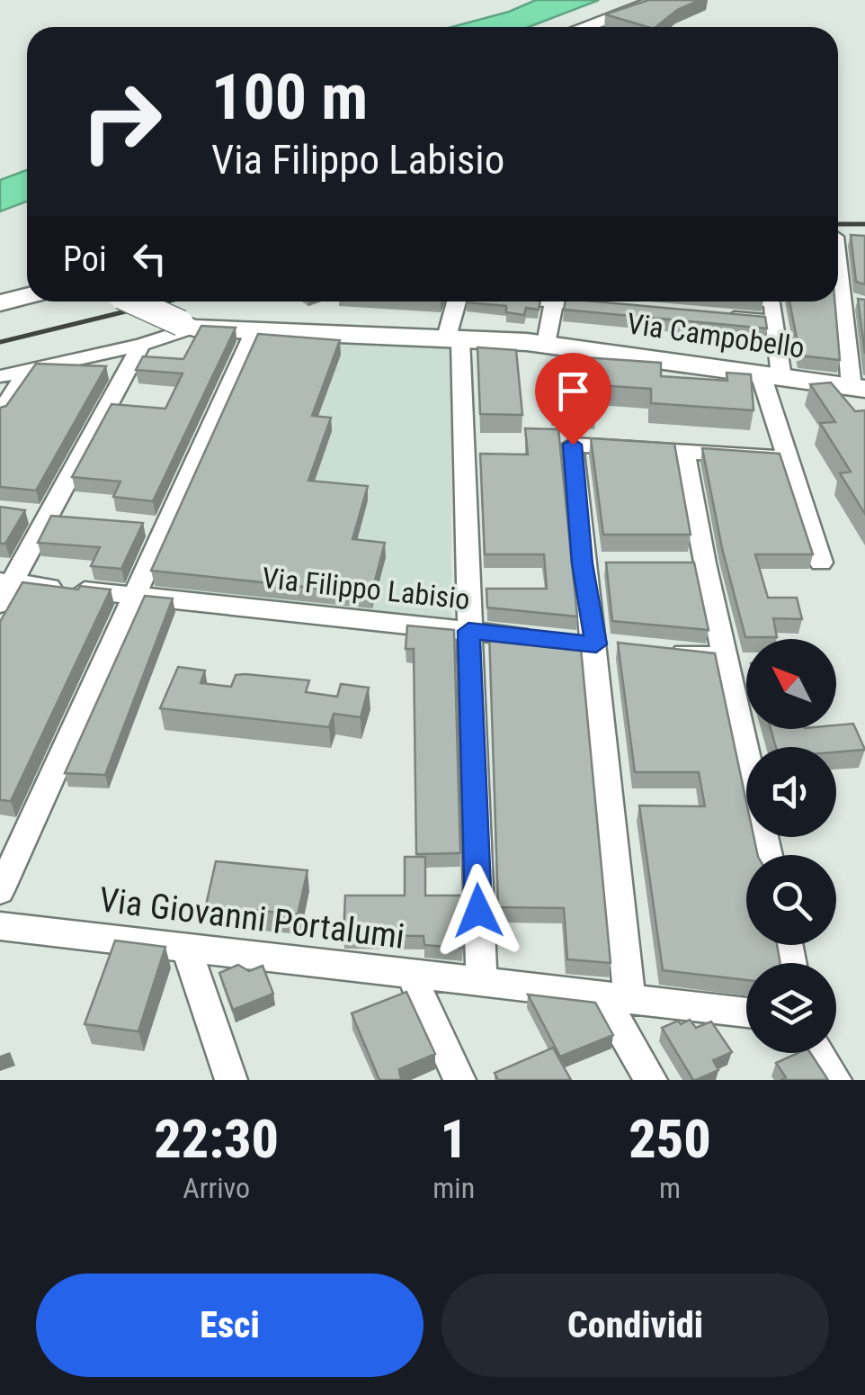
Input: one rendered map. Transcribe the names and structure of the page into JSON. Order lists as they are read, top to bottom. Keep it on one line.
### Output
{"streets":{"main road":["Via Campobello"],"street":["Via Filippo Labisio","Via Giovanni Portalumi"]},"north":"top left","page":{"turn":["100 m","Via Filippo Labisio"],"then":"Poi","eta":["22:30","Arrivo","1","min","250","m"],"buttons":["Esci","Condividi"]}}
